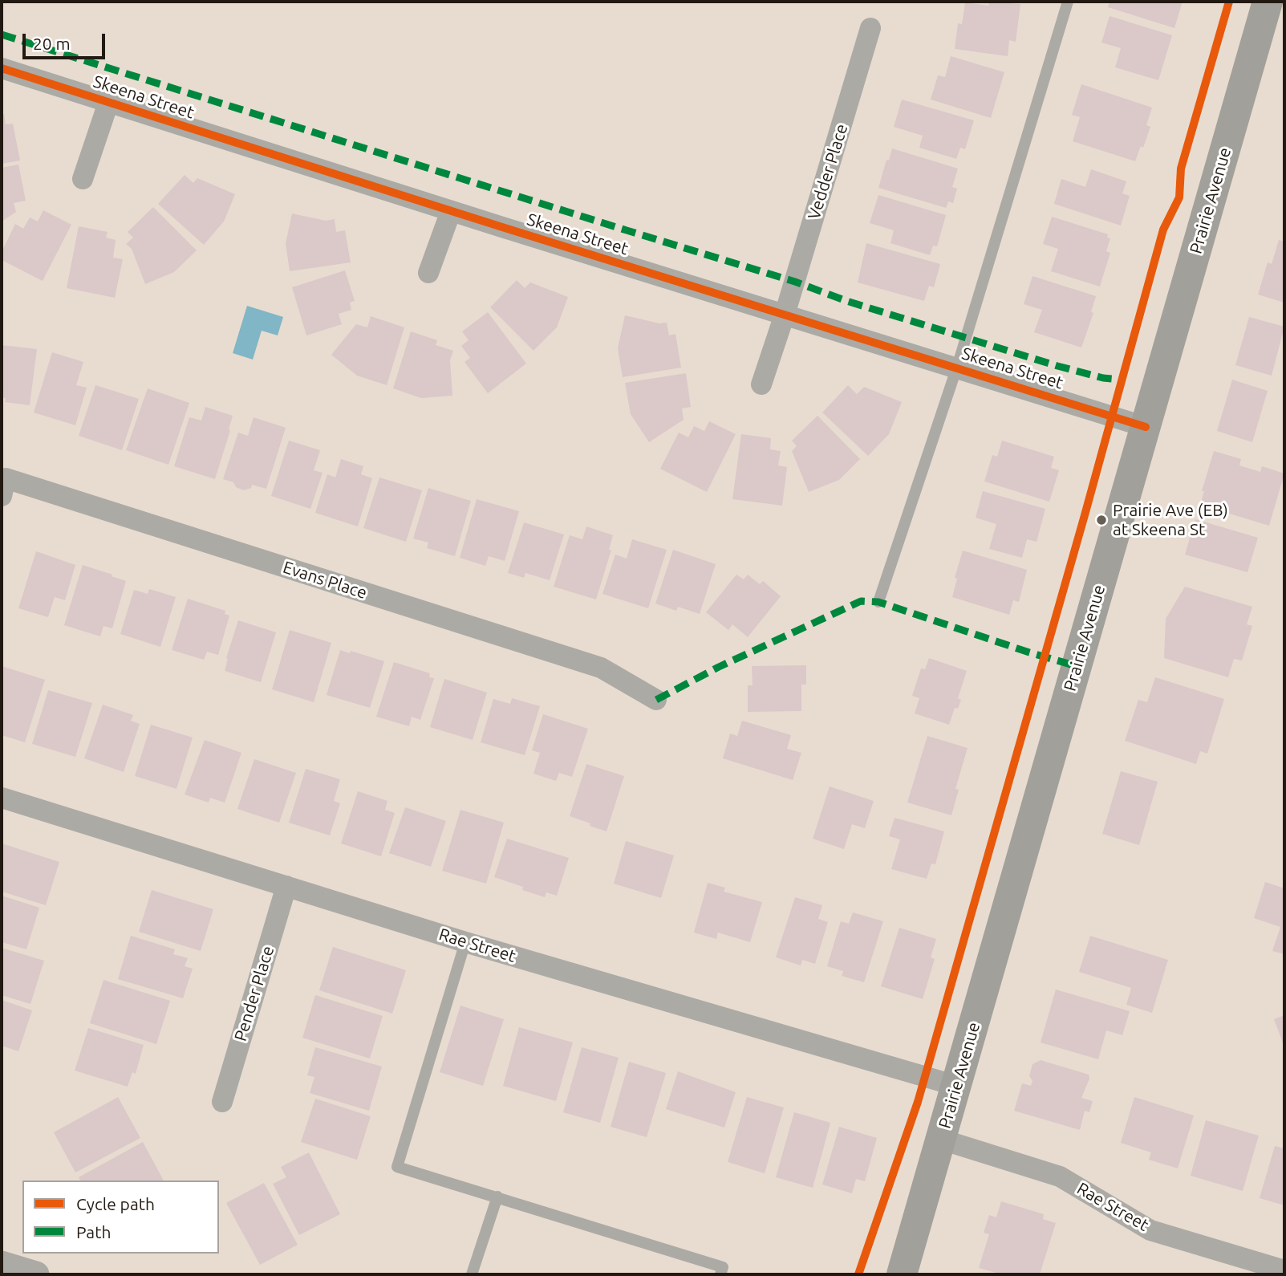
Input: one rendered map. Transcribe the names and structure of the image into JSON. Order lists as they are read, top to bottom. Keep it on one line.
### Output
{"streets":{"main road":["Prairie Avenue"],"street":["Skeena Street","Vedder Place","Evans Place","Rae Street","Pender Place"]},"crossings":[["Skeena Street","Vedder Place"],["Skeena Street","Prairie Avenue"],["Prairie Avenue","Rae Street"],["Rae Street","Pender Place"]],"places":["Prairie Ave (EB) at Skeena St"],"legend":["Cycle path","Path"],"scale_bar":"20 m"}
